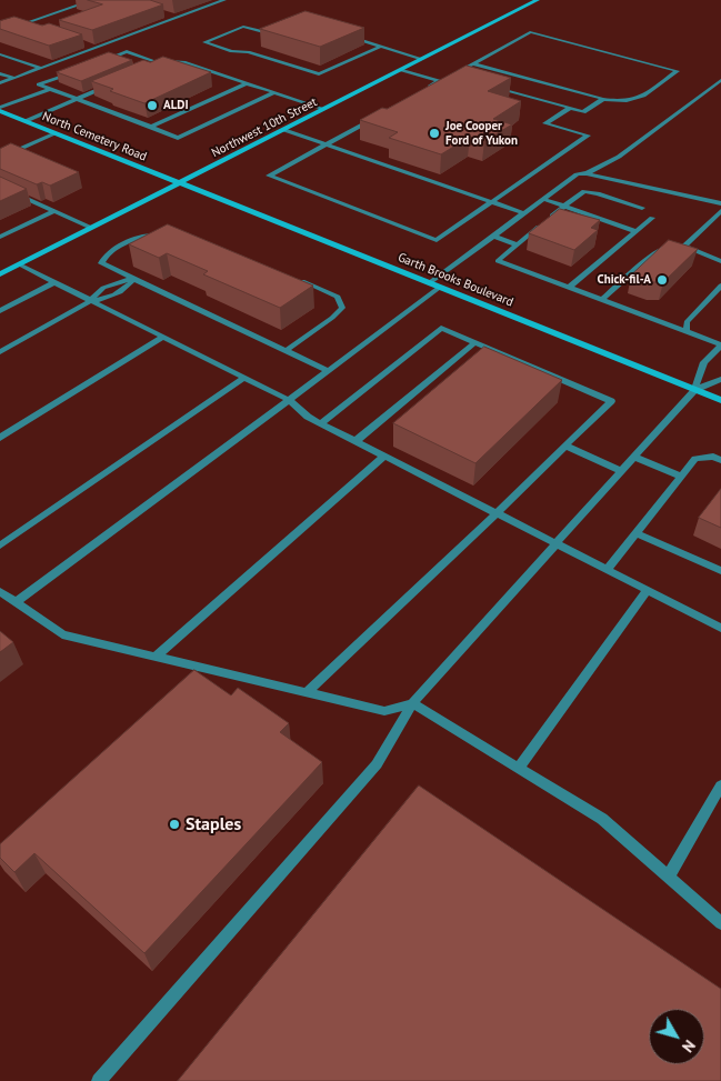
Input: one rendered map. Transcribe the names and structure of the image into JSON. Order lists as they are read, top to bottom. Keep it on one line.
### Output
{"streets":{"street":["Northwest 10th Street","North Cemetery Road","Garth Brooks Boulevard"]},"crossings":[["Northwest 10th Street","North Cemetery Road"],["Northwest 10th Street","Garth Brooks Boulevard"],["North Cemetery Road","Garth Brooks Boulevard"]],"places":["ALDI","Joe Cooper Ford of Yukon","Chick-fil-A","Staples"],"north":"bottom right"}
